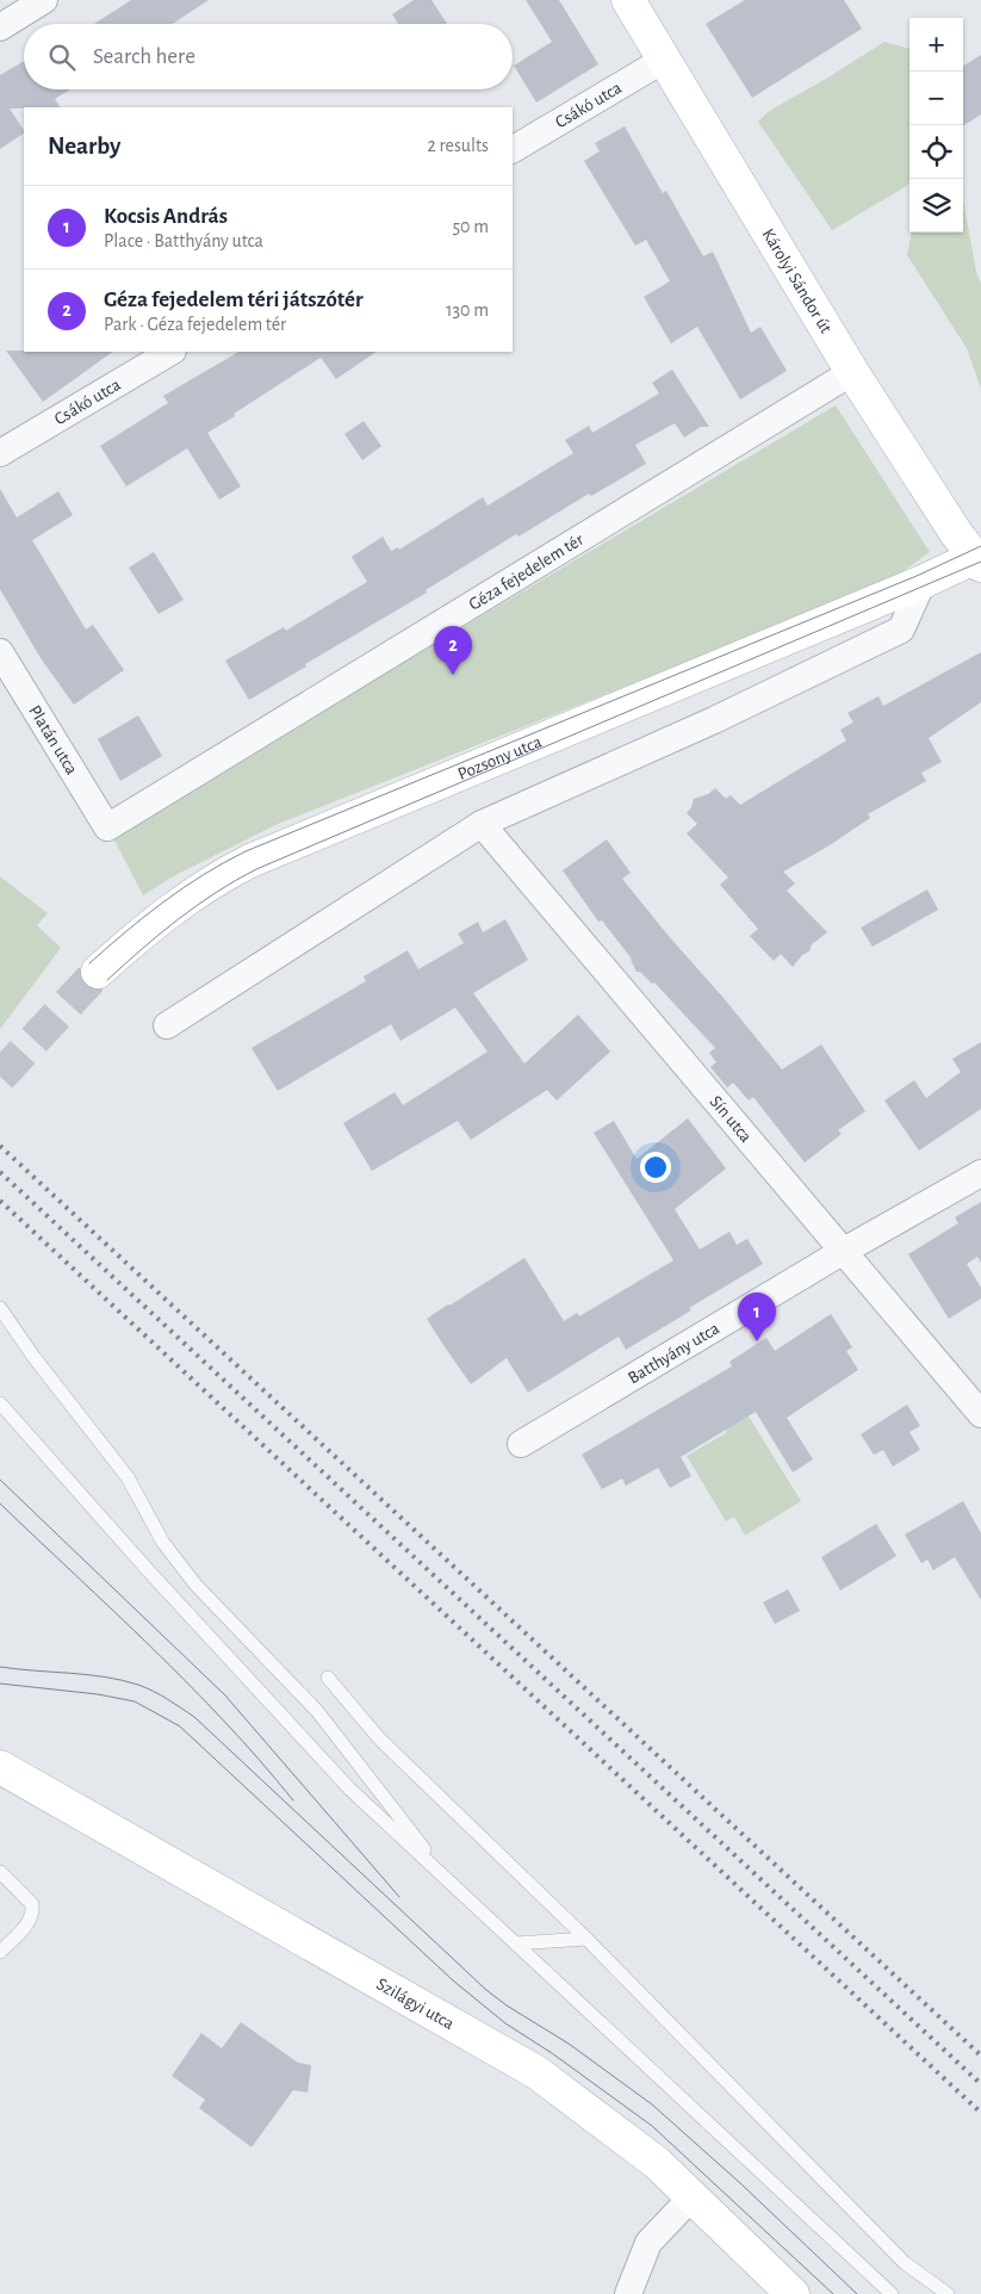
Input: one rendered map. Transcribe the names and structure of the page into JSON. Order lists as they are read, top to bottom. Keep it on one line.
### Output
{"streets":{"street":["Csákó utca","Károlyi Sándor út","Géza fejedelem tér","Platán utca","Pozsony utca","Sín utca","Batthyány utca","Szilágyi utca"]},"crossings":[["Csákó utca","Károlyi Sándor út"],["Károlyi Sándor út","Géza fejedelem tér"],["Károlyi Sándor út","Pozsony utca"],["Géza fejedelem tér","Platán utca"],["Sín utca","Batthyány utca"]],"page":{"map_buttons":["+","−"],"search":"Search here","heading":["Nearby","2 results"],"list":[{"mark":"1","name":"Kocsis András","note":"Place · Batthyány utca","value":"50 m"},{"mark":"2","name":"Géza fejedelem téri játszótér","note":"Park · Géza fejedelem tér","value":"130 m"}],"pins":["2","1"]}}
